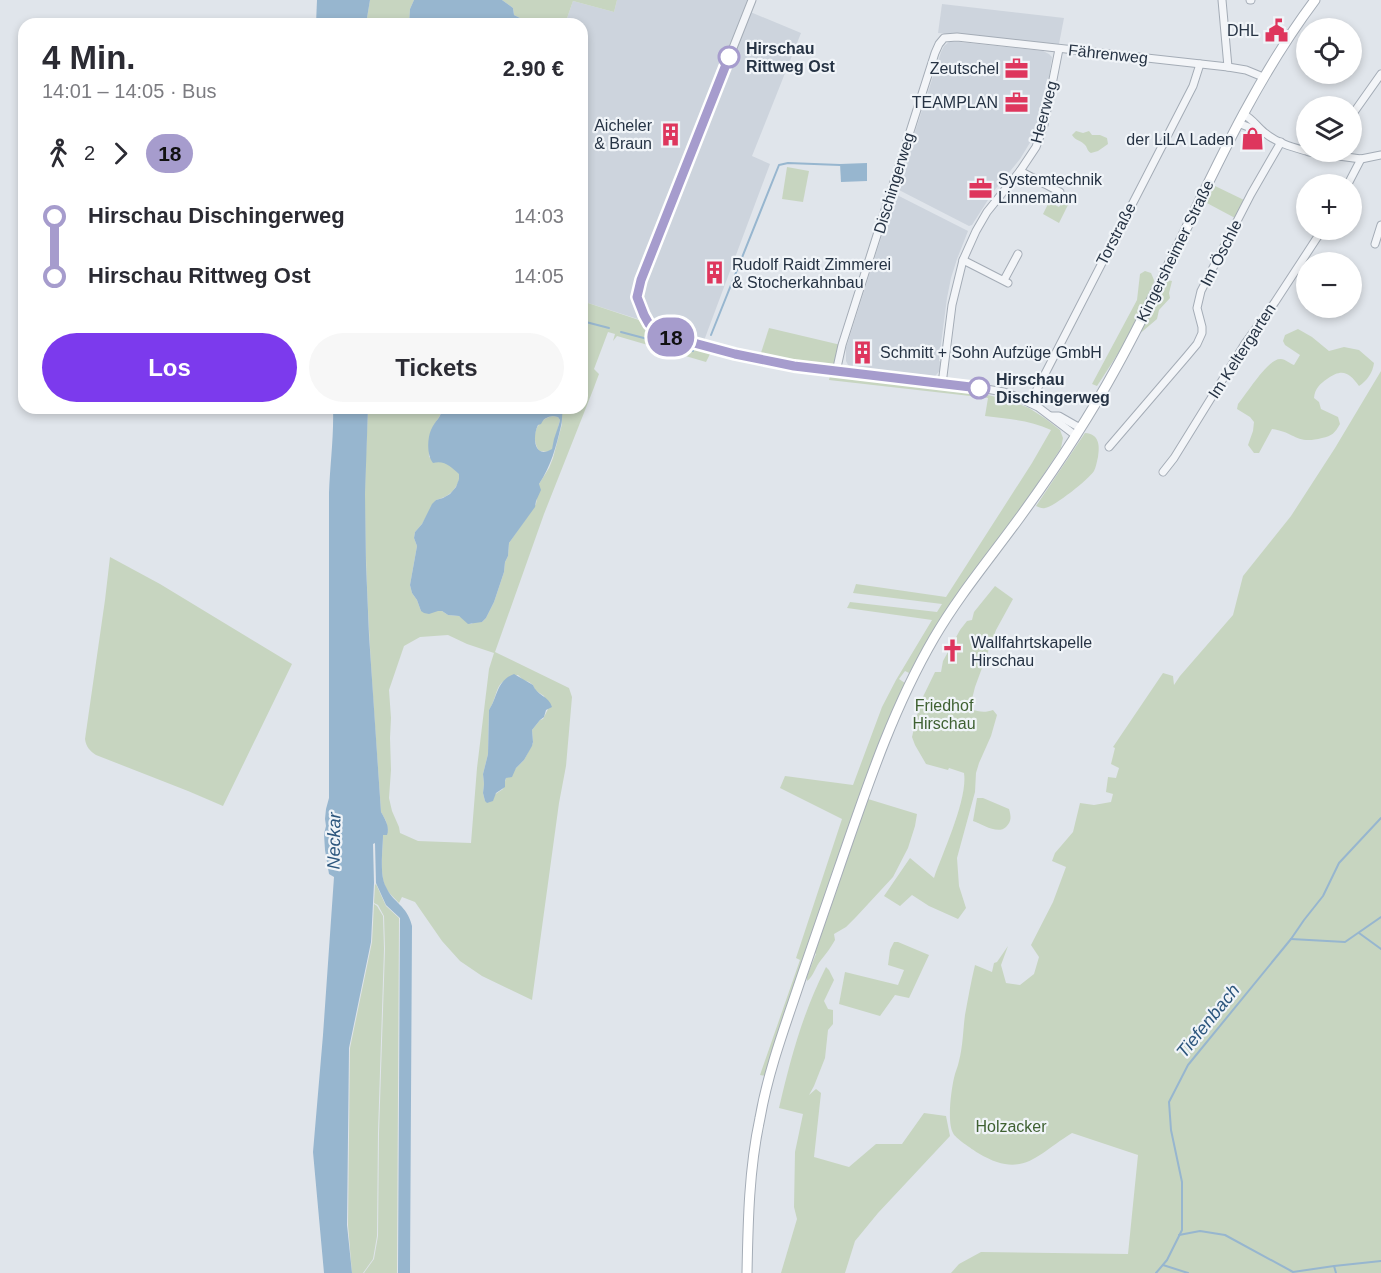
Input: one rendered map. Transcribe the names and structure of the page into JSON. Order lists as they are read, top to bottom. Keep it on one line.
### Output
{"streets":{"main road":["Kingersheimer Straße"],"street":["Fährenweg","Heerweg","Dischingerweg","Torstraße","Im Öschle","Im Keltergarten"]},"crossings":[["Fährenweg","Heerweg"],["Fährenweg","Dischingerweg"],["Fährenweg","Torstraße"],["Fährenweg","Kingersheimer Straße"]],"water":["Neckar","Tiefenbach"],"parks":["Friedhof Hirschau","Holzacker"],"places":{"public building":["DHL"],"other":["Hirschau Rittweg Ost","Hirschau Dischingerweg"],"office":["Zeutschel","TEAMPLAN","Systemtechnik Linnemann"],"building":["Aicheler & Braun","Rudolf Raidt Zimmerei & Stocherkahnbau","Schmitt + Sohn Aufzüge GmbH"],"shop":["der LiLA Laden"],"church":["Wallfahrtskapelle Hirschau"]},"lines":["bus line 18"],"page":{"on_map":"18","map_buttons":["+","−"],"heading":["4 Min.","14:01 – 14:05 · Bus","2.90 €"],"legs":["2","18"],"list":[{"name":"Hirschau Dischingerweg","value":"14:03"},{"name":"Hirschau Rittweg Ost","value":"14:05"}],"buttons":["Los","Tickets"]}}
